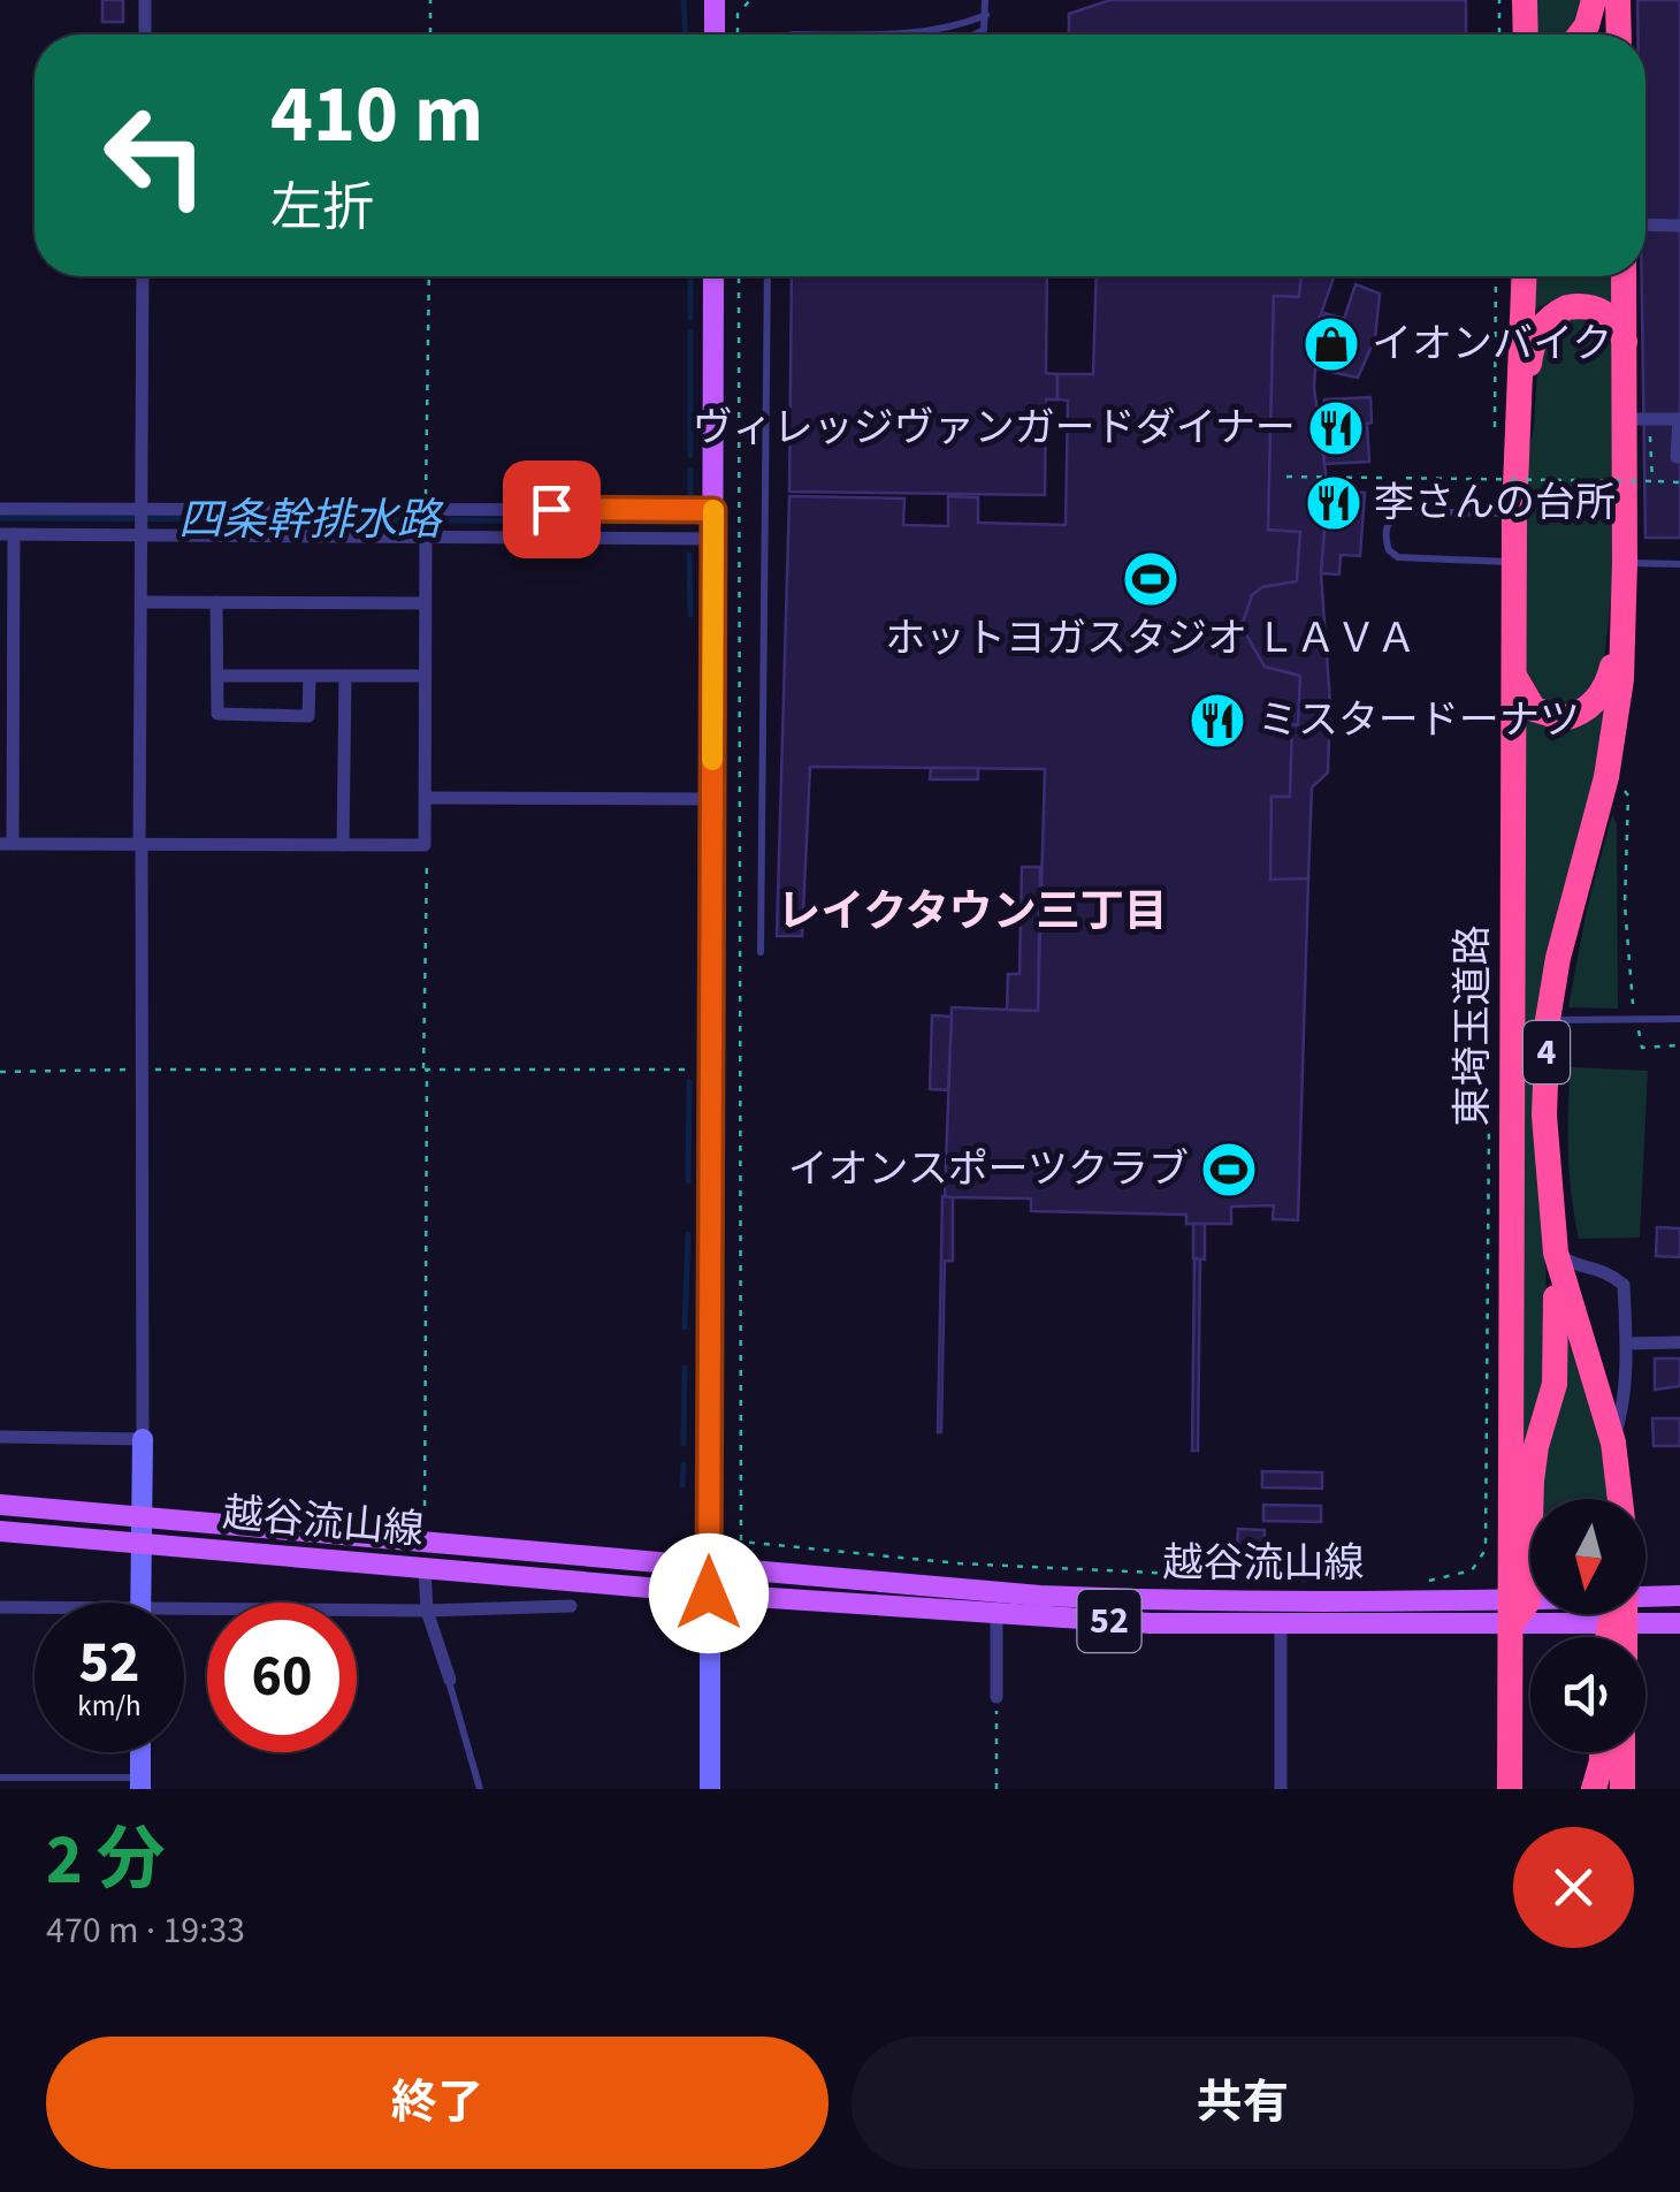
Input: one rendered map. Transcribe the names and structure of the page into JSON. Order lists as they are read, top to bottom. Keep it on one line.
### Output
{"streets":{"highway":["東埼玉道路","4"],"main road":["越谷流山線","52"]},"crossings":[["東埼玉道路","4"],["東埼玉道路","越谷流山線"],["4","越谷流山線"]],"districts":["レイクタウン三丁目"],"water":["四条幹排水路"],"places":{"shop":["イオンバイク"],"restaurant":["ヴィレッジヴァンガードダイナー","李さんの台所","ミスタードーナツ"],"sports":["ホットヨガスタジオ ＬＡＶＡ","イオンスポーツクラブ"]},"north":"bottom","page":{"turn":["410 m","左折"],"speed":"52 km/h","limit":"60","heading":["2 分","470 m · 19:33"],"buttons":["終了","共有"]}}
